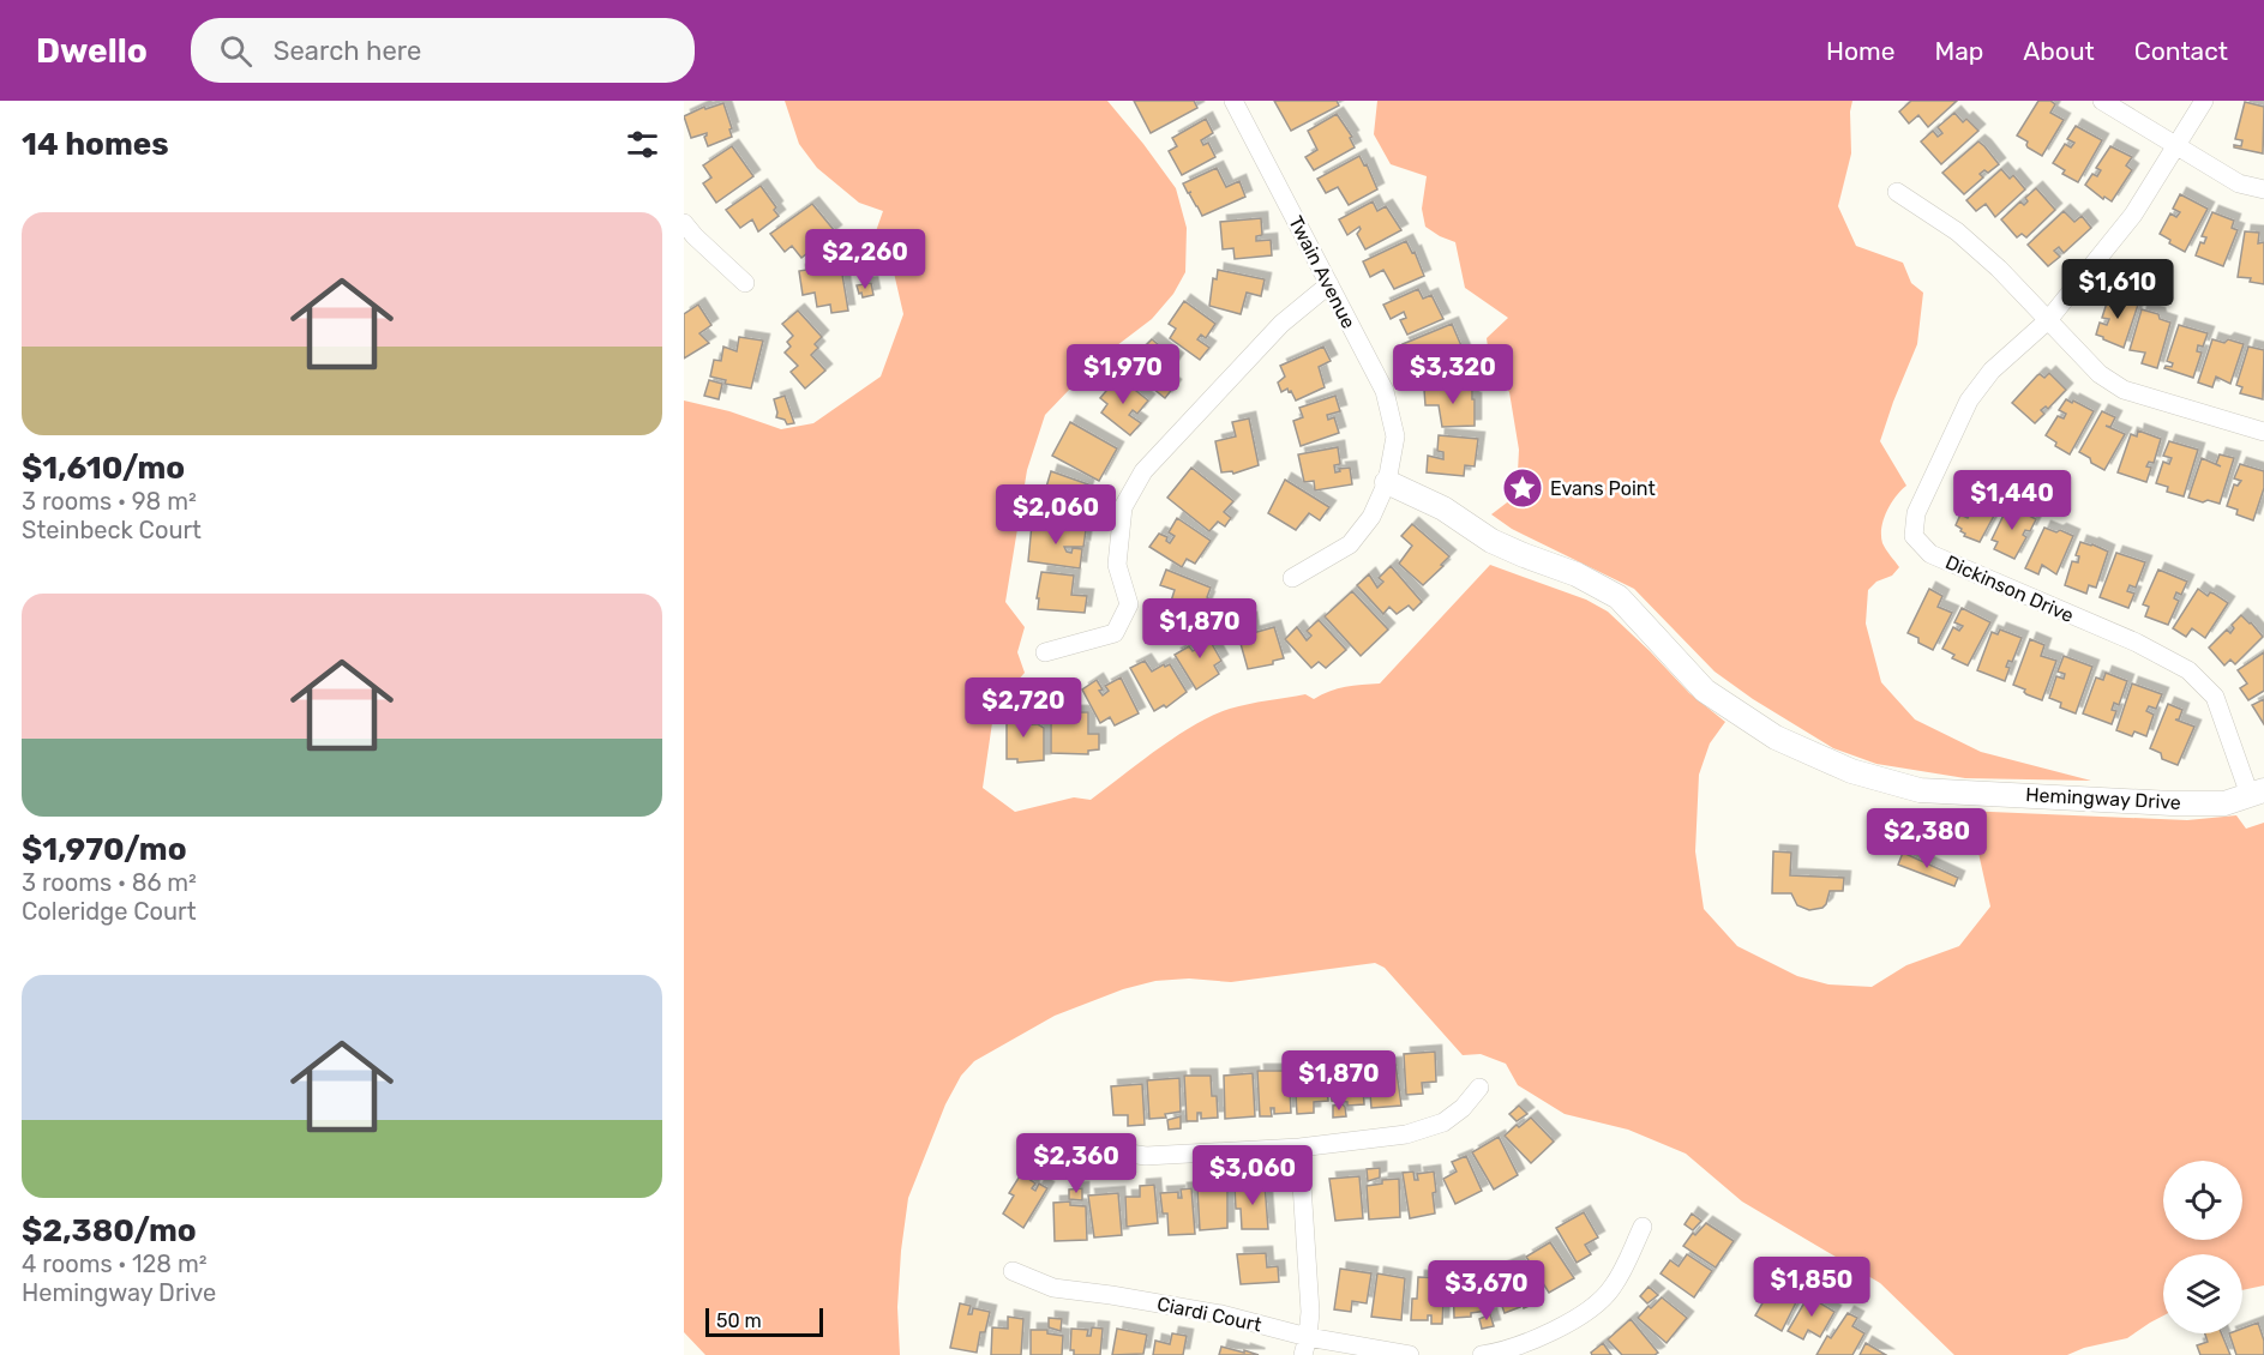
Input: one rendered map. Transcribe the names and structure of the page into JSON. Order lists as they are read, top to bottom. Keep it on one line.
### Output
{"streets":{"street":["Twain Avenue","Dickinson Drive","Hemingway Drive","Ciardi Court"]},"crossings":[["Twain Avenue","Hemingway Drive"],["Dickinson Drive","Hemingway Drive"]],"places":{"place":["Evans Point"]},"scale_bar":"50 m","page":{"header":"Dwello","search":"Search here","nav":["Home","Map","About","Contact"],"heading":"14 homes","list":[{"name":"$1,610/mo","note":"3 rooms · 98 m² · Steinbeck Court"},{"name":"$1,970/mo","note":"3 rooms · 86 m² · Coleridge Court"},{"name":"$2,380/mo","note":"4 rooms · 128 m² · Hemingway Drive"}],"price":["$2,260","$1,610","$1,970","$3,320","$1,440","$2,060","$1,870","$2,720","$2,380","$1,870","$2,360","$3,060","$1,850","$3,670"],"scale":"50 m"}}
